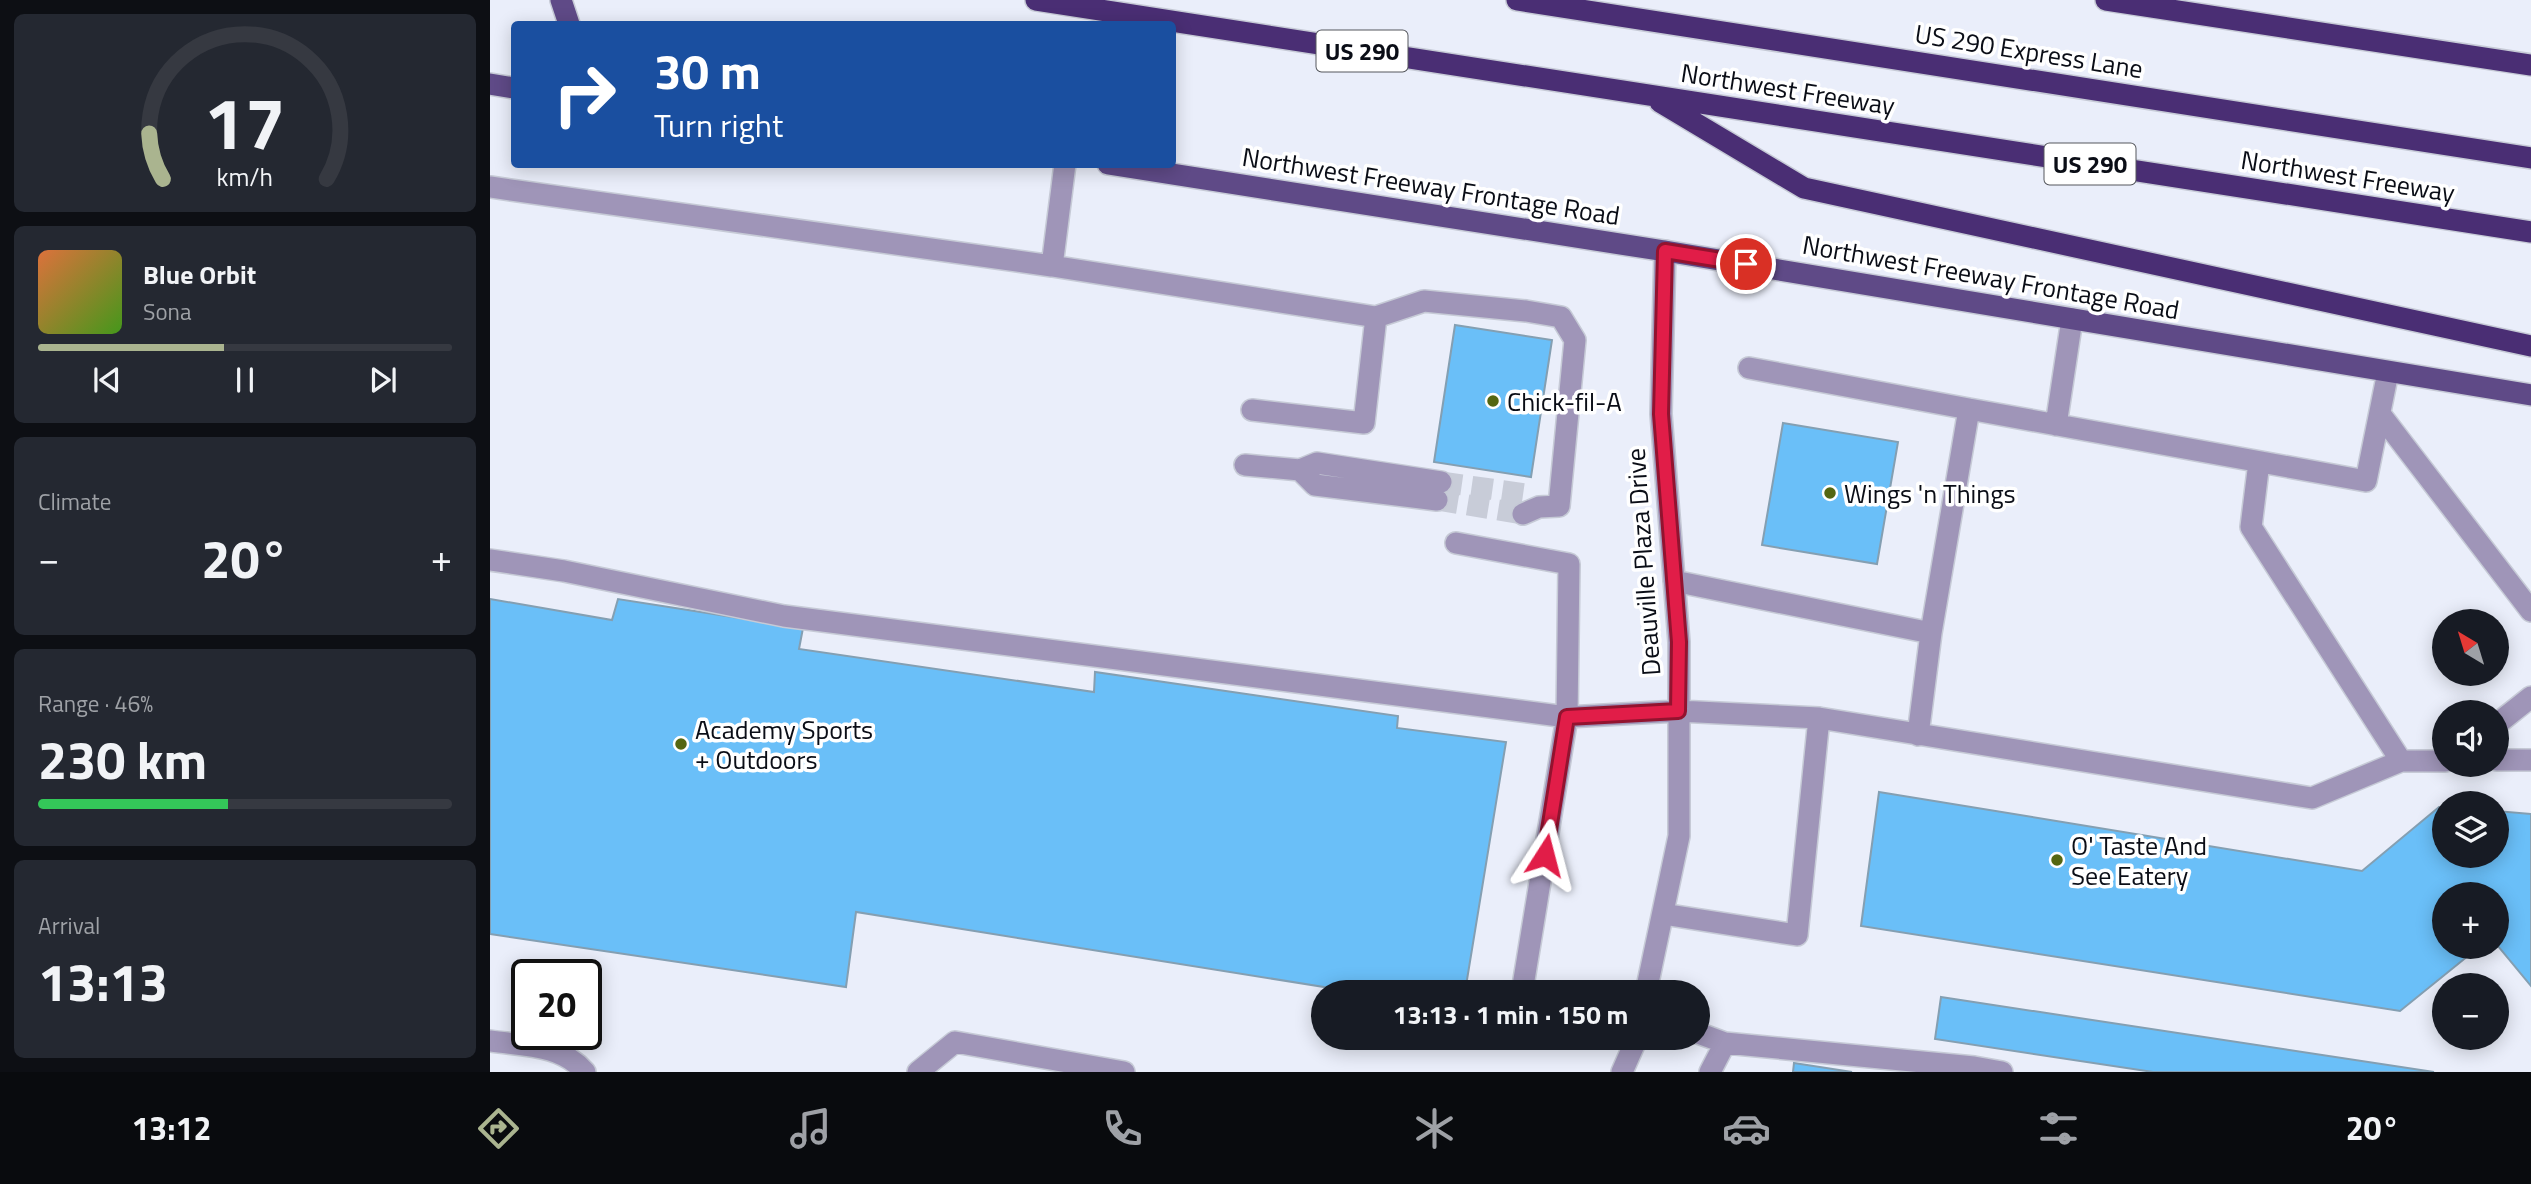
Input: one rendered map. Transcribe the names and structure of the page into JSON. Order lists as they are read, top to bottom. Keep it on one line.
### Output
{"streets":{"highway":["US 290","US 290 Express Lane","Northwest Freeway"],"main road":["Northwest Freeway Frontage Road"],"street":["Deauville Plaza Drive"]},"crossings":[["Northwest Freeway Frontage Road","Deauville Plaza Drive"]],"places":["Chick-fil-A","Wings 'n Things","Academy Sports + Outdoors","O' Taste And See Eatery"],"north":"top left","page":{"turn":["30 m","Turn right"],"song":["Blue Orbit","Sona"],"tile":["Climate",["Range · 46%","230 km"],["Arrival","13:13"]],"heat":["−","20°","+"],"map_buttons":["+","−"],"limit":"20","trip":"13:13 · 1 min · 150 m","tabs":["13:12","20°"],"gauge":["17","km/h"]}}
